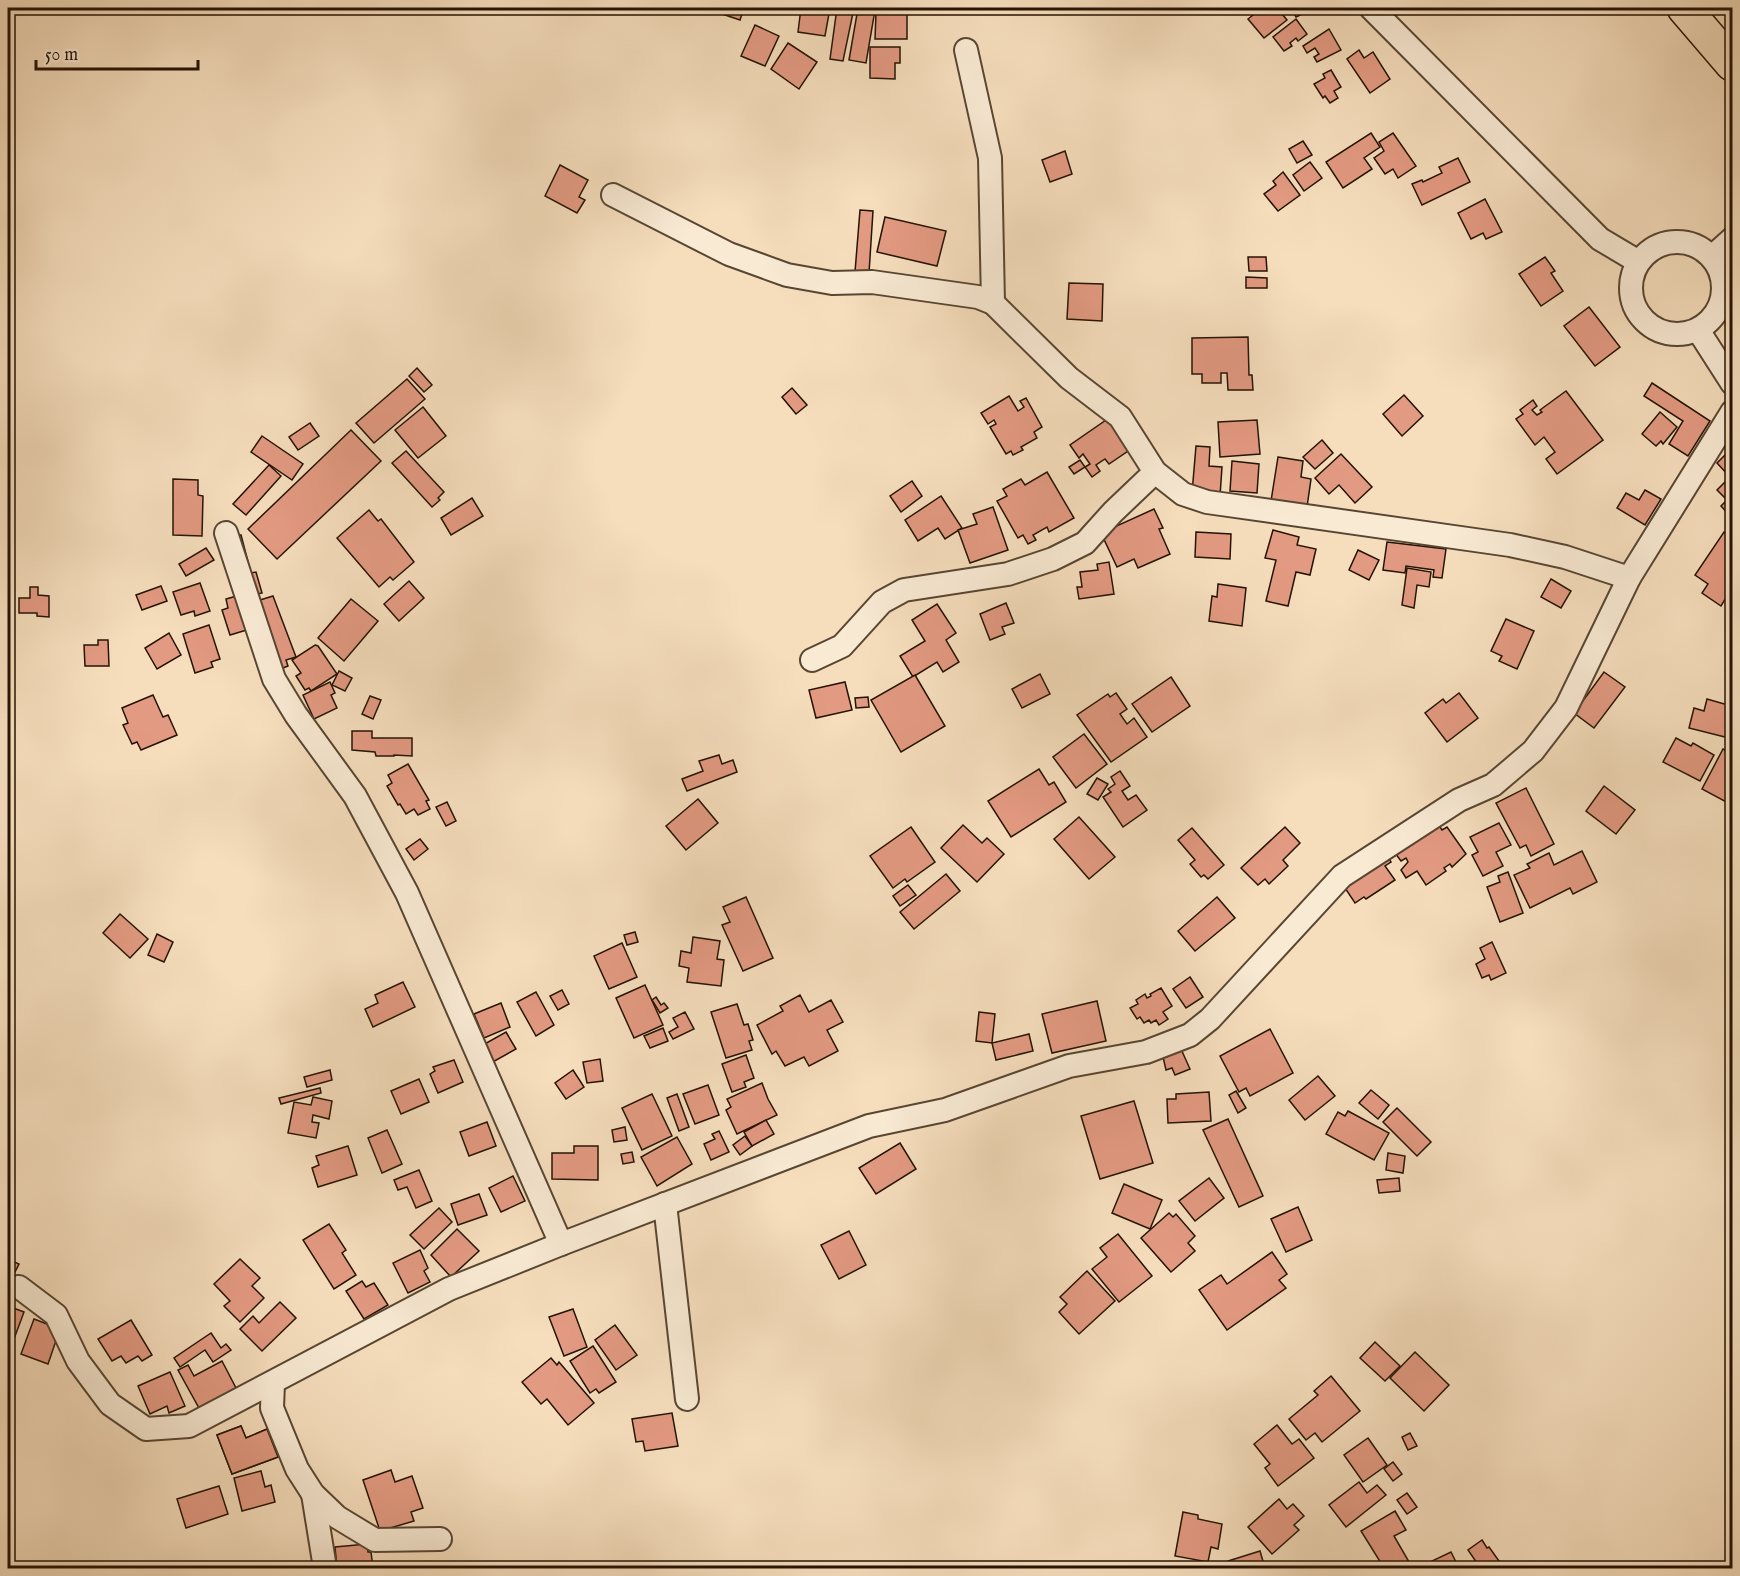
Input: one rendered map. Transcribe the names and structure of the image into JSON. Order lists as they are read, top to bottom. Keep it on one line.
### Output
{"scale_bar":"50 m"}
